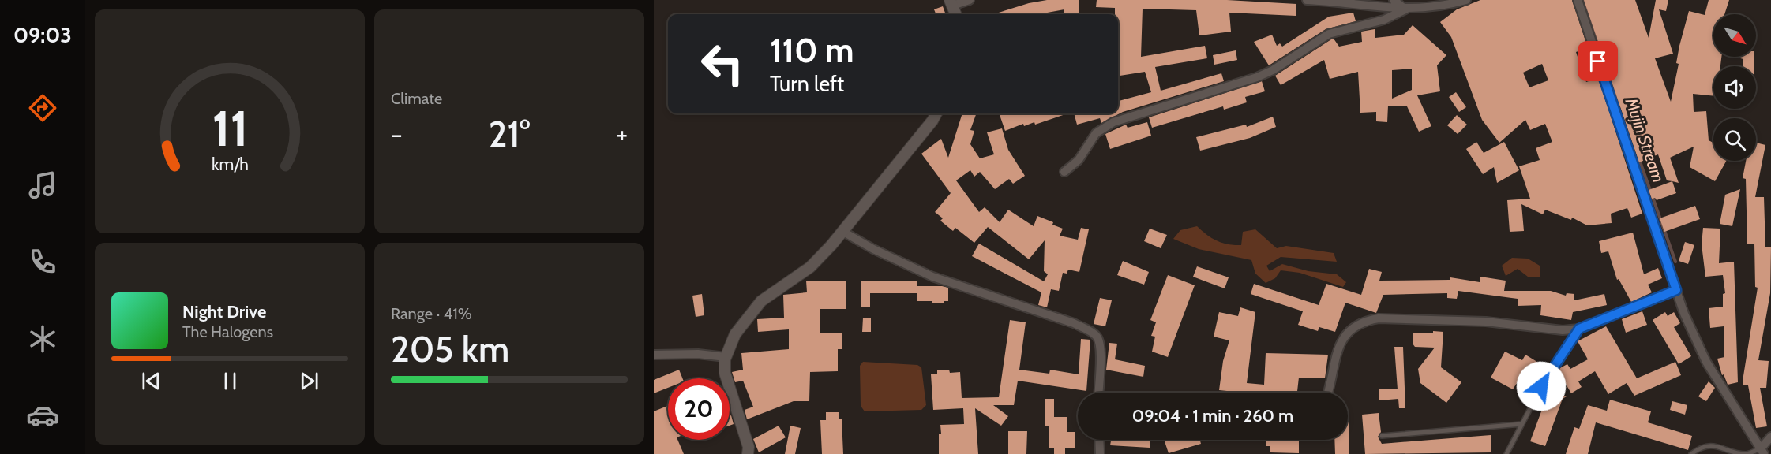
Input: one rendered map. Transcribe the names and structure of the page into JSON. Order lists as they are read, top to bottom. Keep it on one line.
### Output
{"water":["Mujin Stream"],"north":"bottom right","page":{"tabs":"09:03","tile":["Climate",["Range · 41%","205 km"]],"turn":["110 m","Turn left"],"heat":["−","21°","+"],"song":["Night Drive","The Halogens"],"limit":"20","trip":"09:04 · 1 min · 260 m","gauge":["11","km/h"]}}
